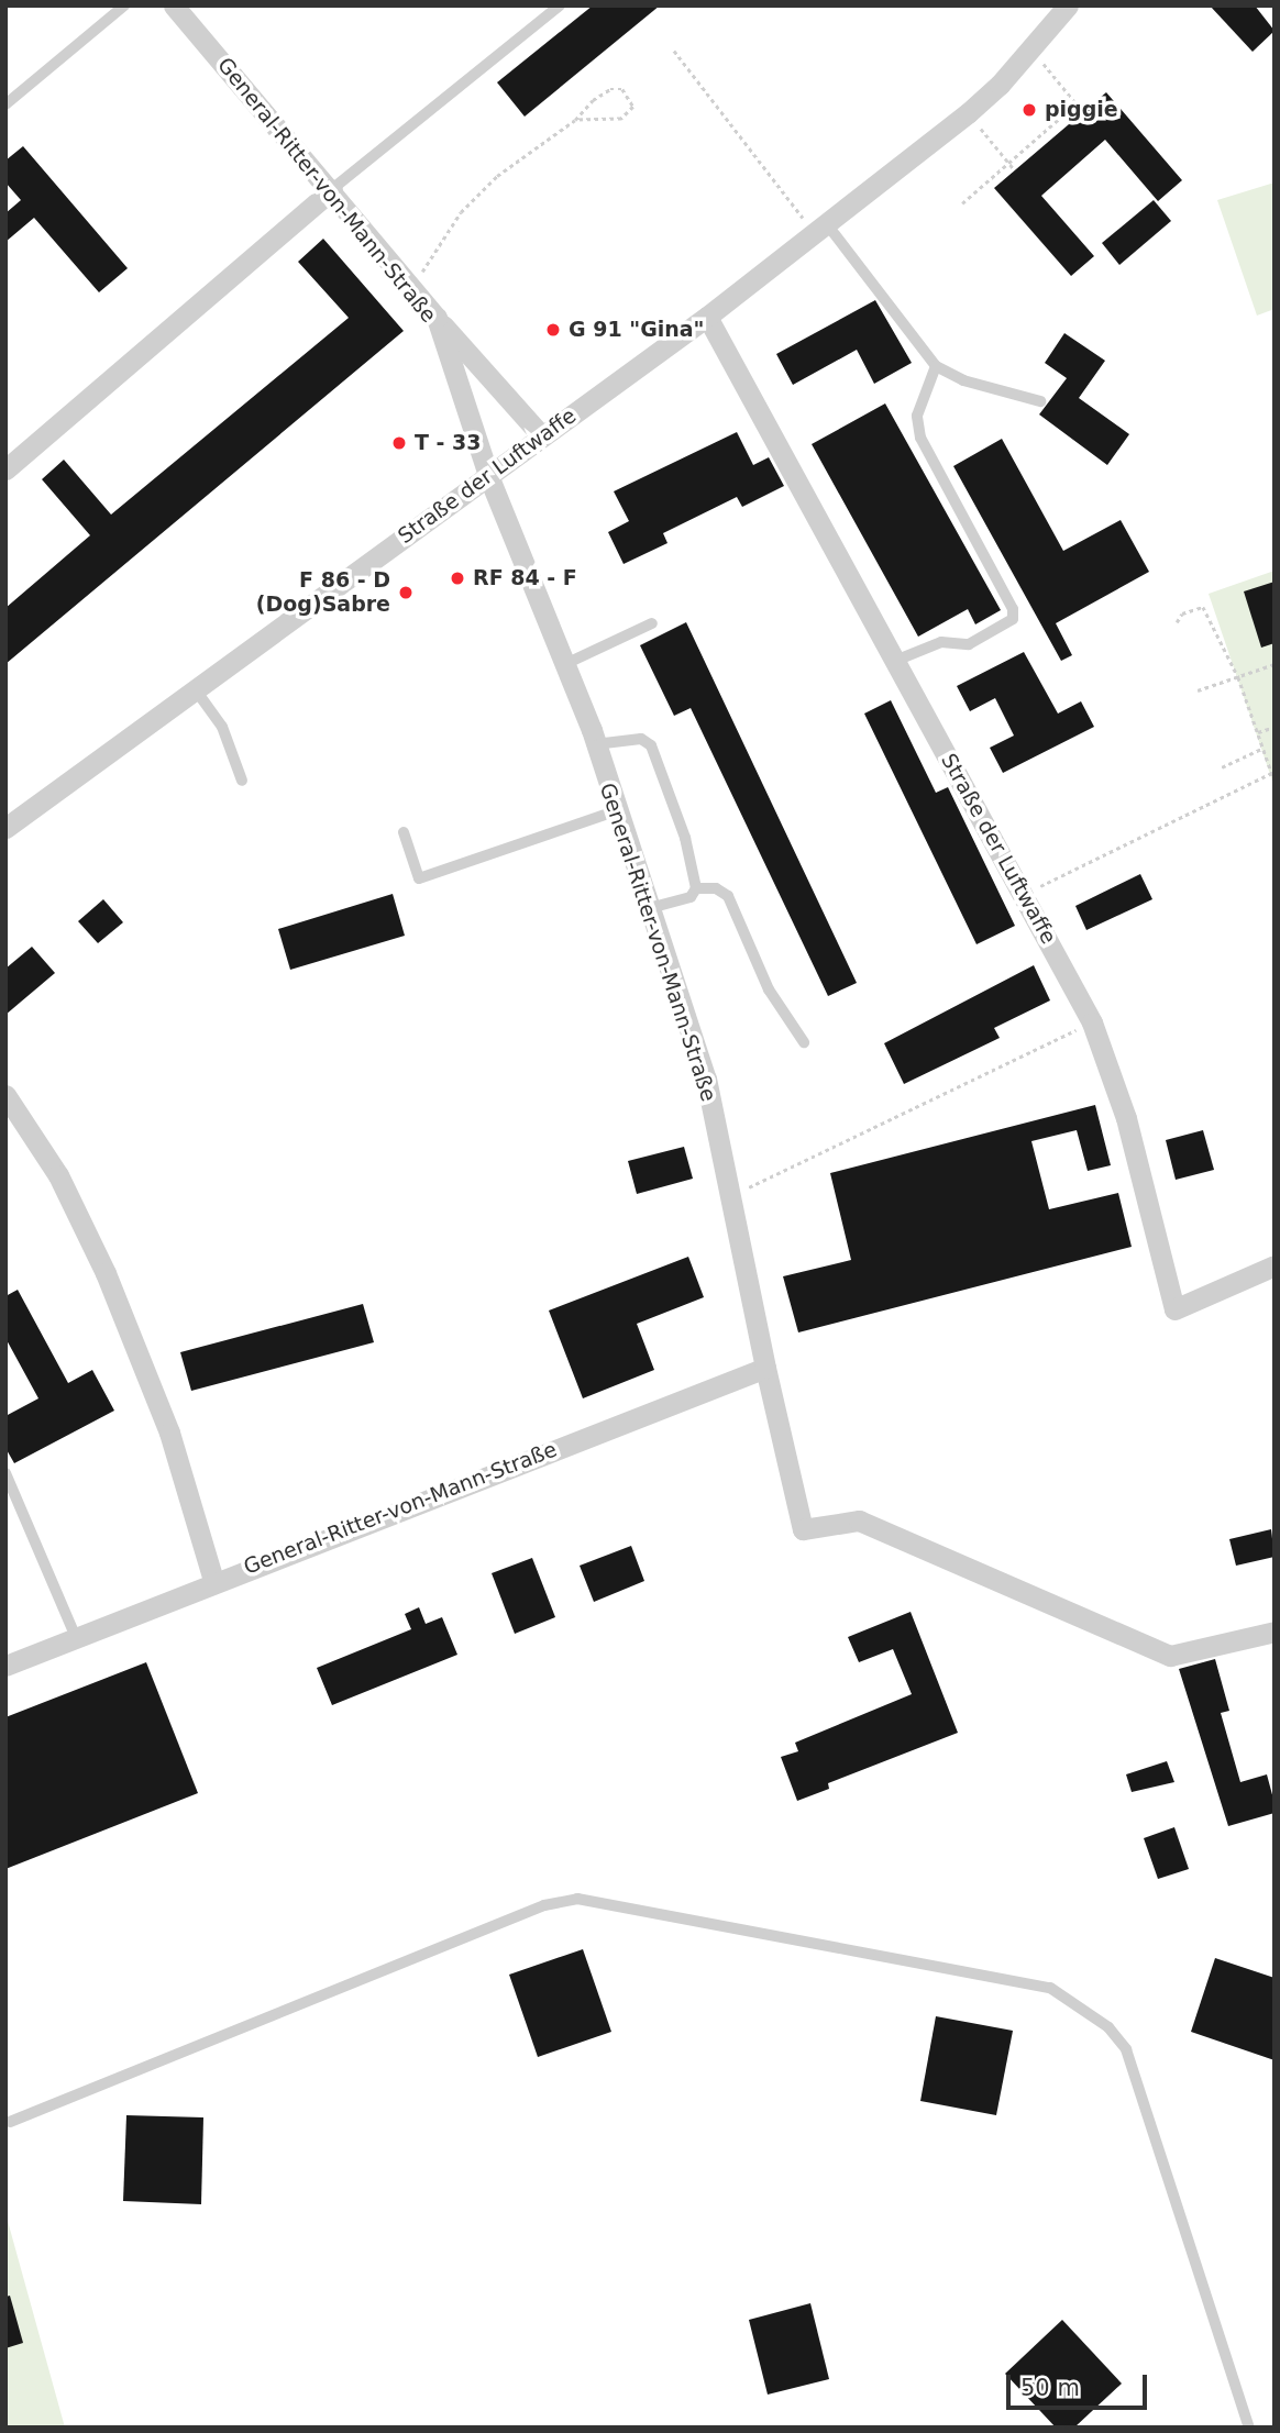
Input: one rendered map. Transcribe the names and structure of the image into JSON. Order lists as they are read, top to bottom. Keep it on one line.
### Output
{"streets":{"street":["General-Ritter-von-Mann-Straße","Straße der Luftwaffe"]},"crossings":[["General-Ritter-von-Mann-Straße","Straße der Luftwaffe"]],"places":["piggie","G 91 \"Gina\"","T - 33","RF 84 - F","F 86 - D (Dog)Sabre"],"scale_bar":"50 m"}
